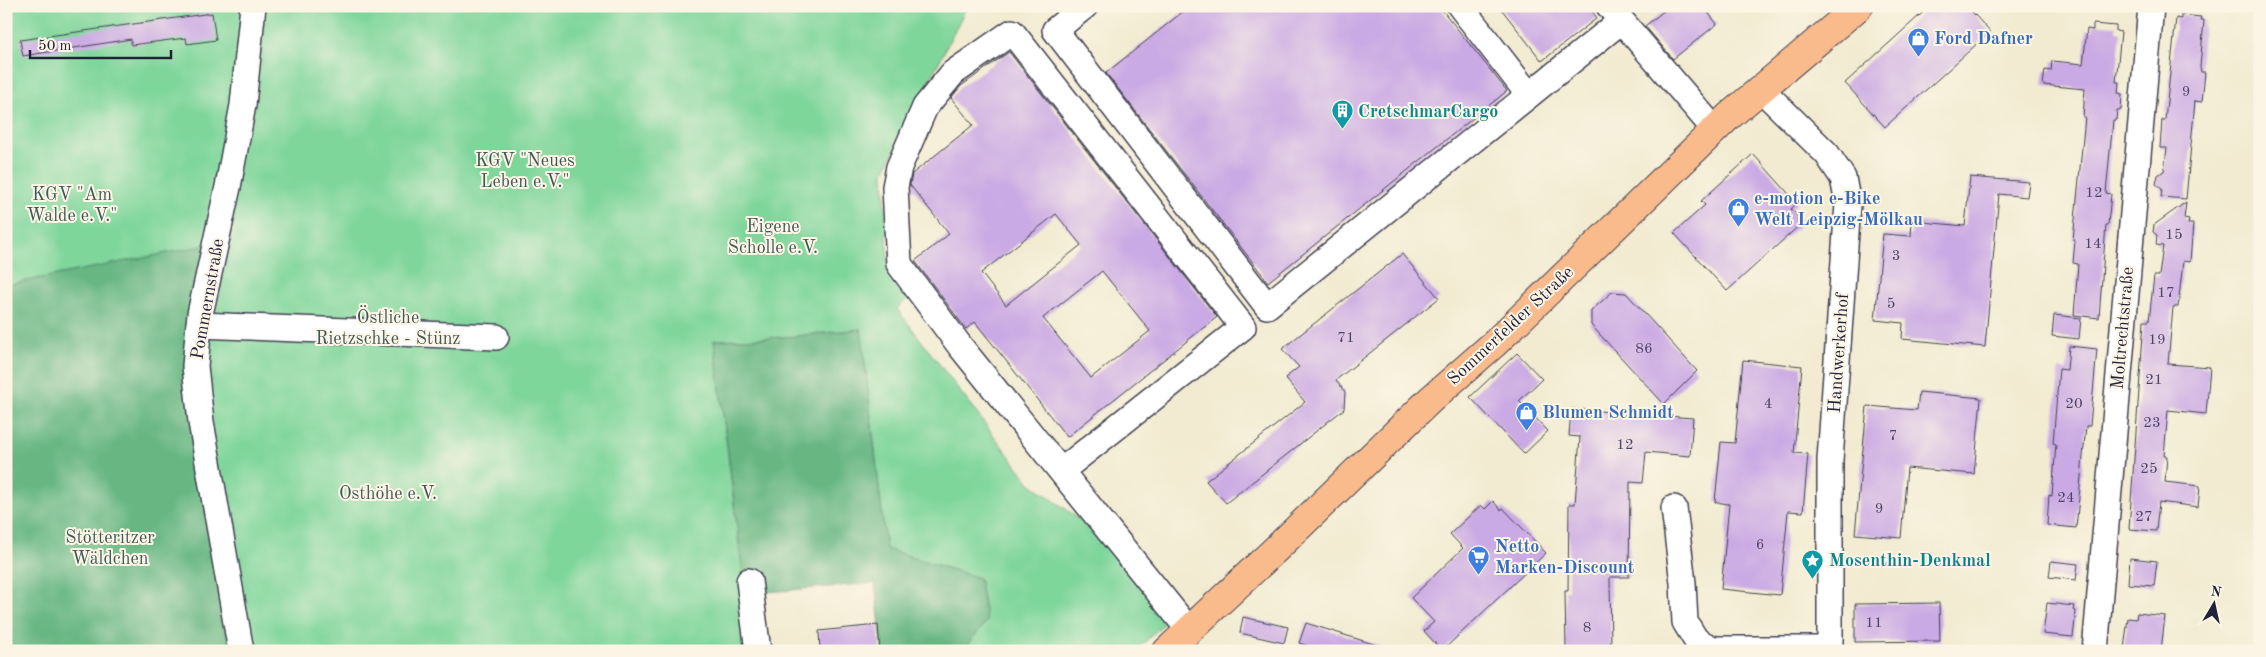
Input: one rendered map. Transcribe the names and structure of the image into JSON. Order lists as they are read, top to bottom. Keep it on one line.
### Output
{"streets":{"main road":["Sommerfelder Straße"],"street":["Pommernstraße","Moltrechtstraße","Handwerkerhof"]},"crossings":[["Sommerfelder Straße","Handwerkerhof"]],"parks":["KGV \"Neues Leben e.V.\"","KGV \"Am Walde e.V.\"","Eigene Scholle e.V.","Östliche Rietzschke - Stünz","Osthöhe e.V.","Stötteritzer Wäldchen"],"places":{"shop":["Ford Dafner","e-motion e-Bike Welt Leipzig-Mölkau","Blumen Schmidt"],"building":["CretschmarCargo"],"supermarket":["Netto Marken-Discount"],"place":["Mosenthin-Denkmal"]},"house_numbers":["9","12","15","14","3","17","5","71","19","86","21","4","20","23","7","12","25","24","9","27","6","11","8"],"scale_bar":"50 m","north":"top"}
